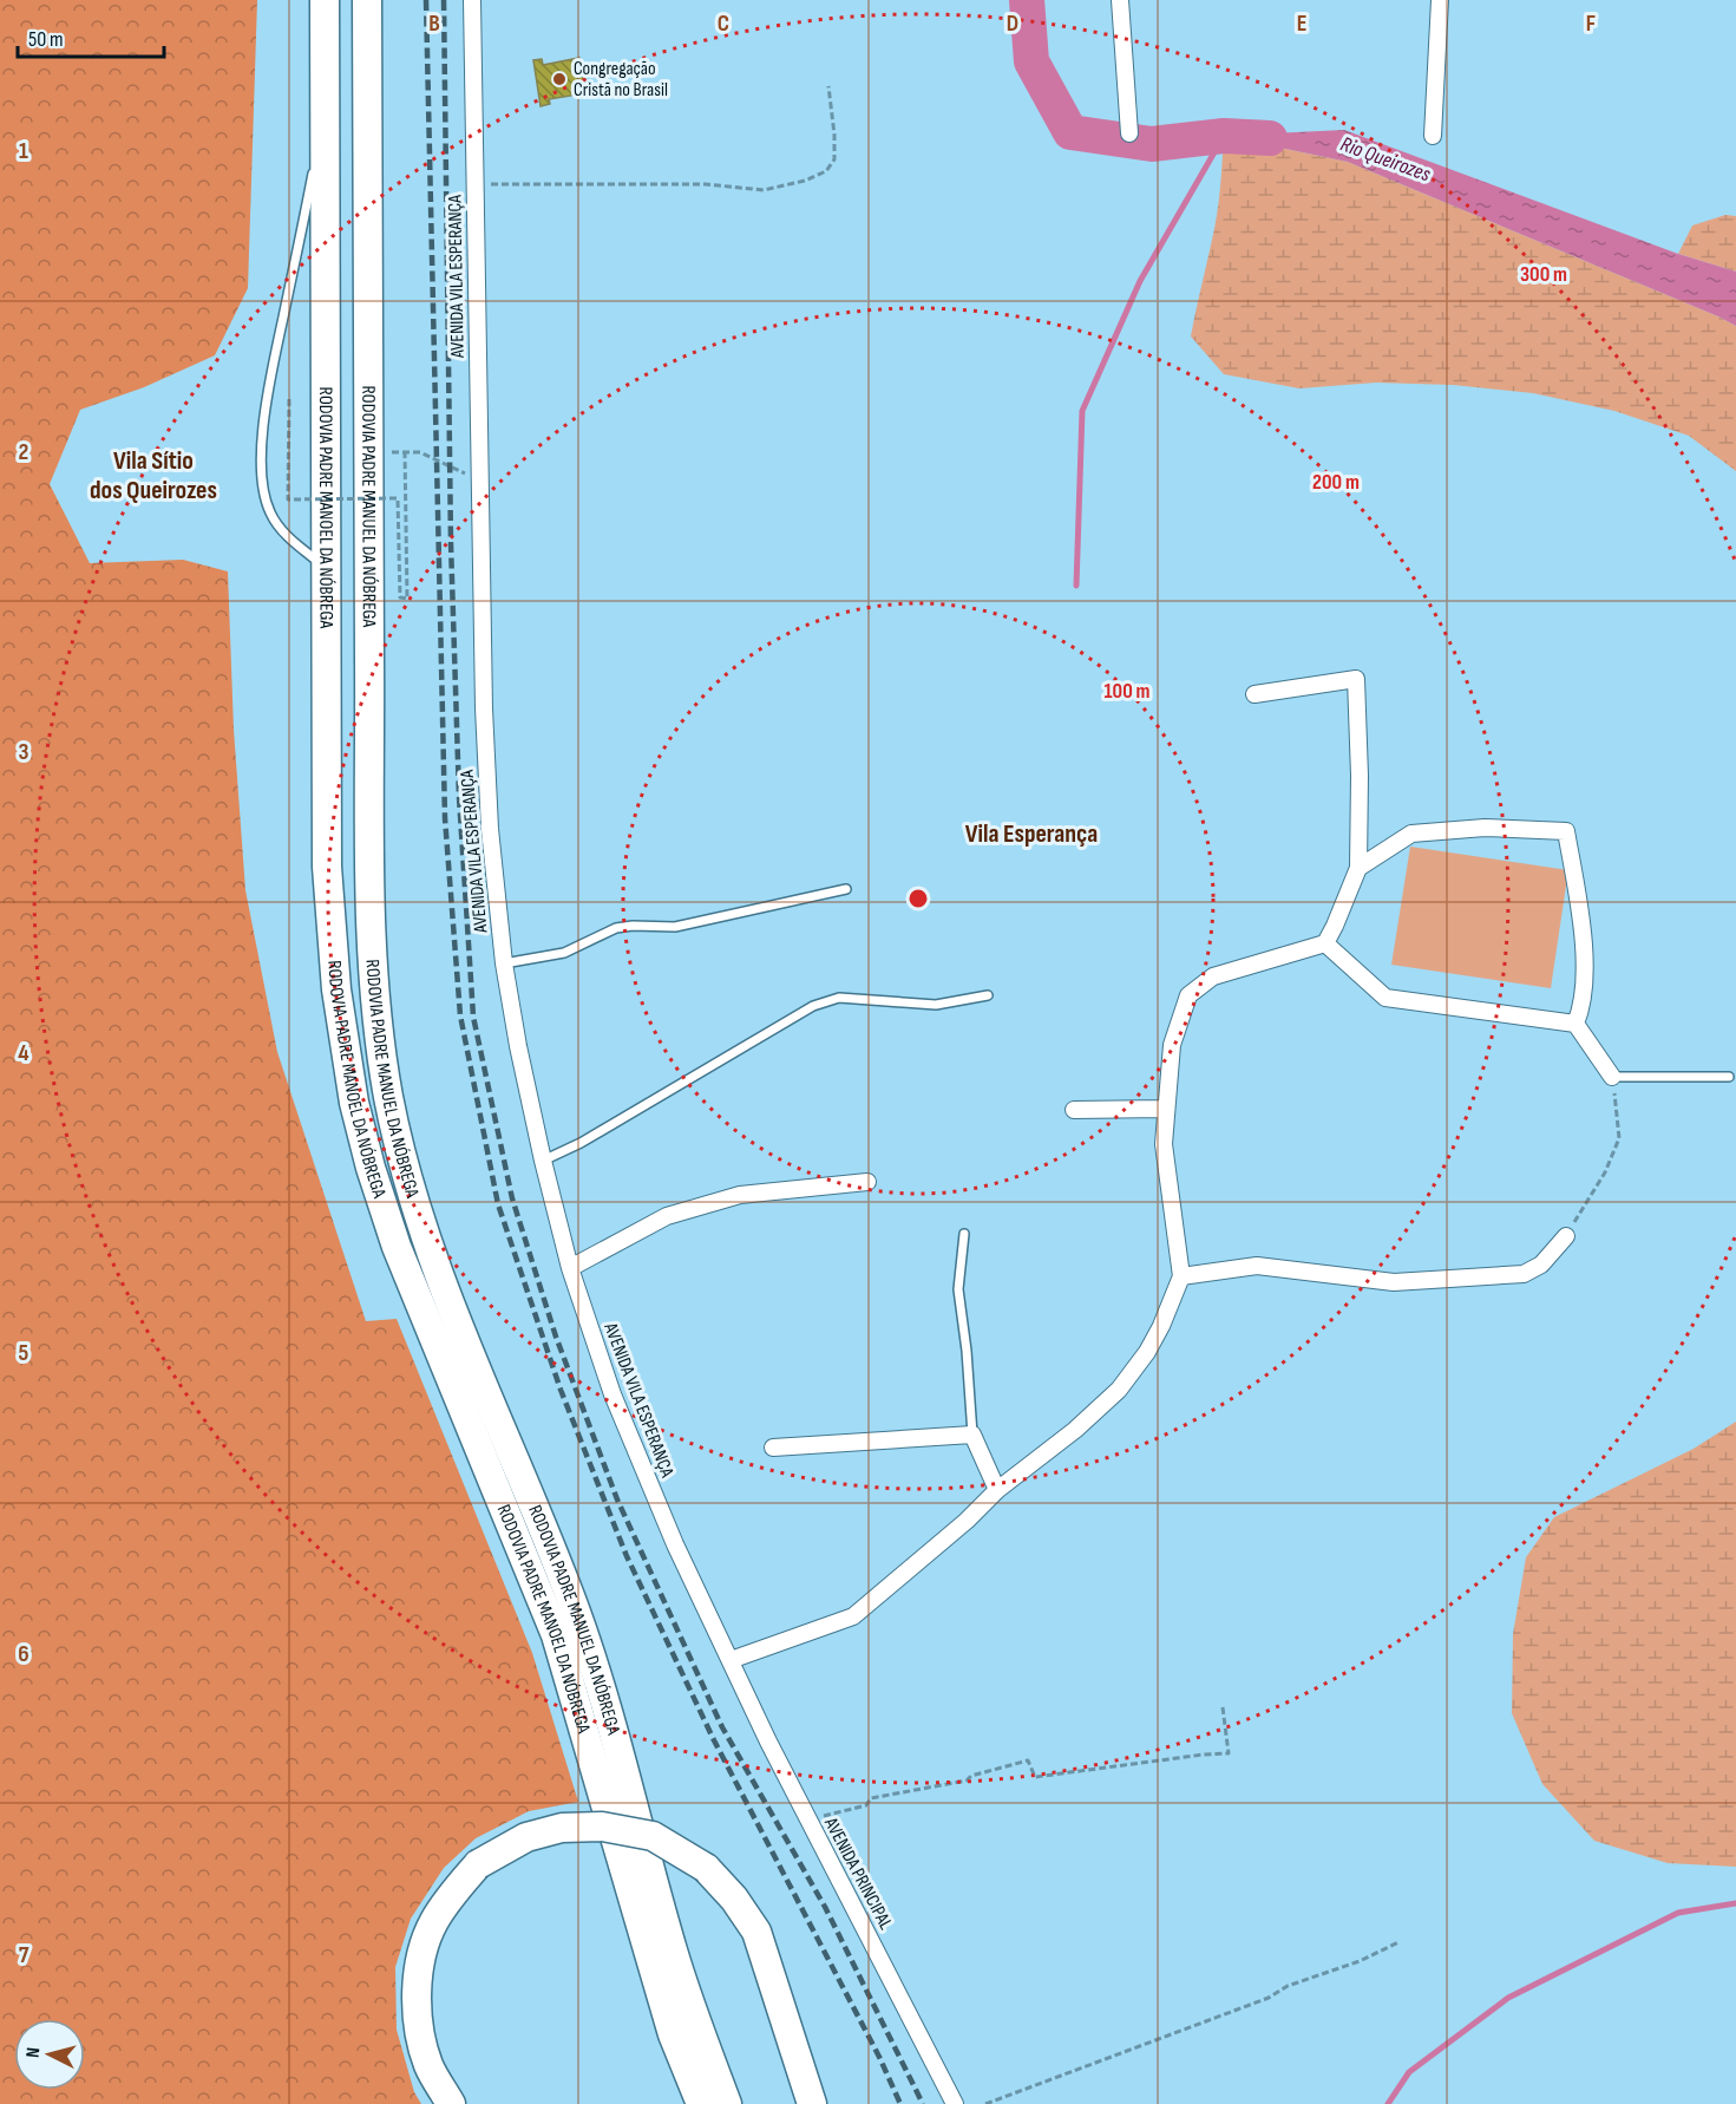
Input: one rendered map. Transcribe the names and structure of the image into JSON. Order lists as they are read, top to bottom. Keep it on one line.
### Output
{"streets":{"highway":["RODOVIA PADRE MANUEL DA NÓBREGA","RODOVIA PADRE MANOEL DA NÓBREGA"],"street":["AVENIDA VILA ESPERANÇA","AVENIDA PRINCIPAL"]},"crossings":[["AVENIDA VILA ESPERANÇA","AVENIDA PRINCIPAL"]],"districts":["Vila Sítio dos Queirozes","Vila Esperança"],"water":["Rio Queirozes"],"places":["Congregação Cristã no Brasil"],"scale_bar":"50 m","north":"left","grid":{"columns":["B","C","D","E","F"],"rows":["1","2","3","4","5","6","7"]},"rings":["300 m","200 m","100 m"]}
